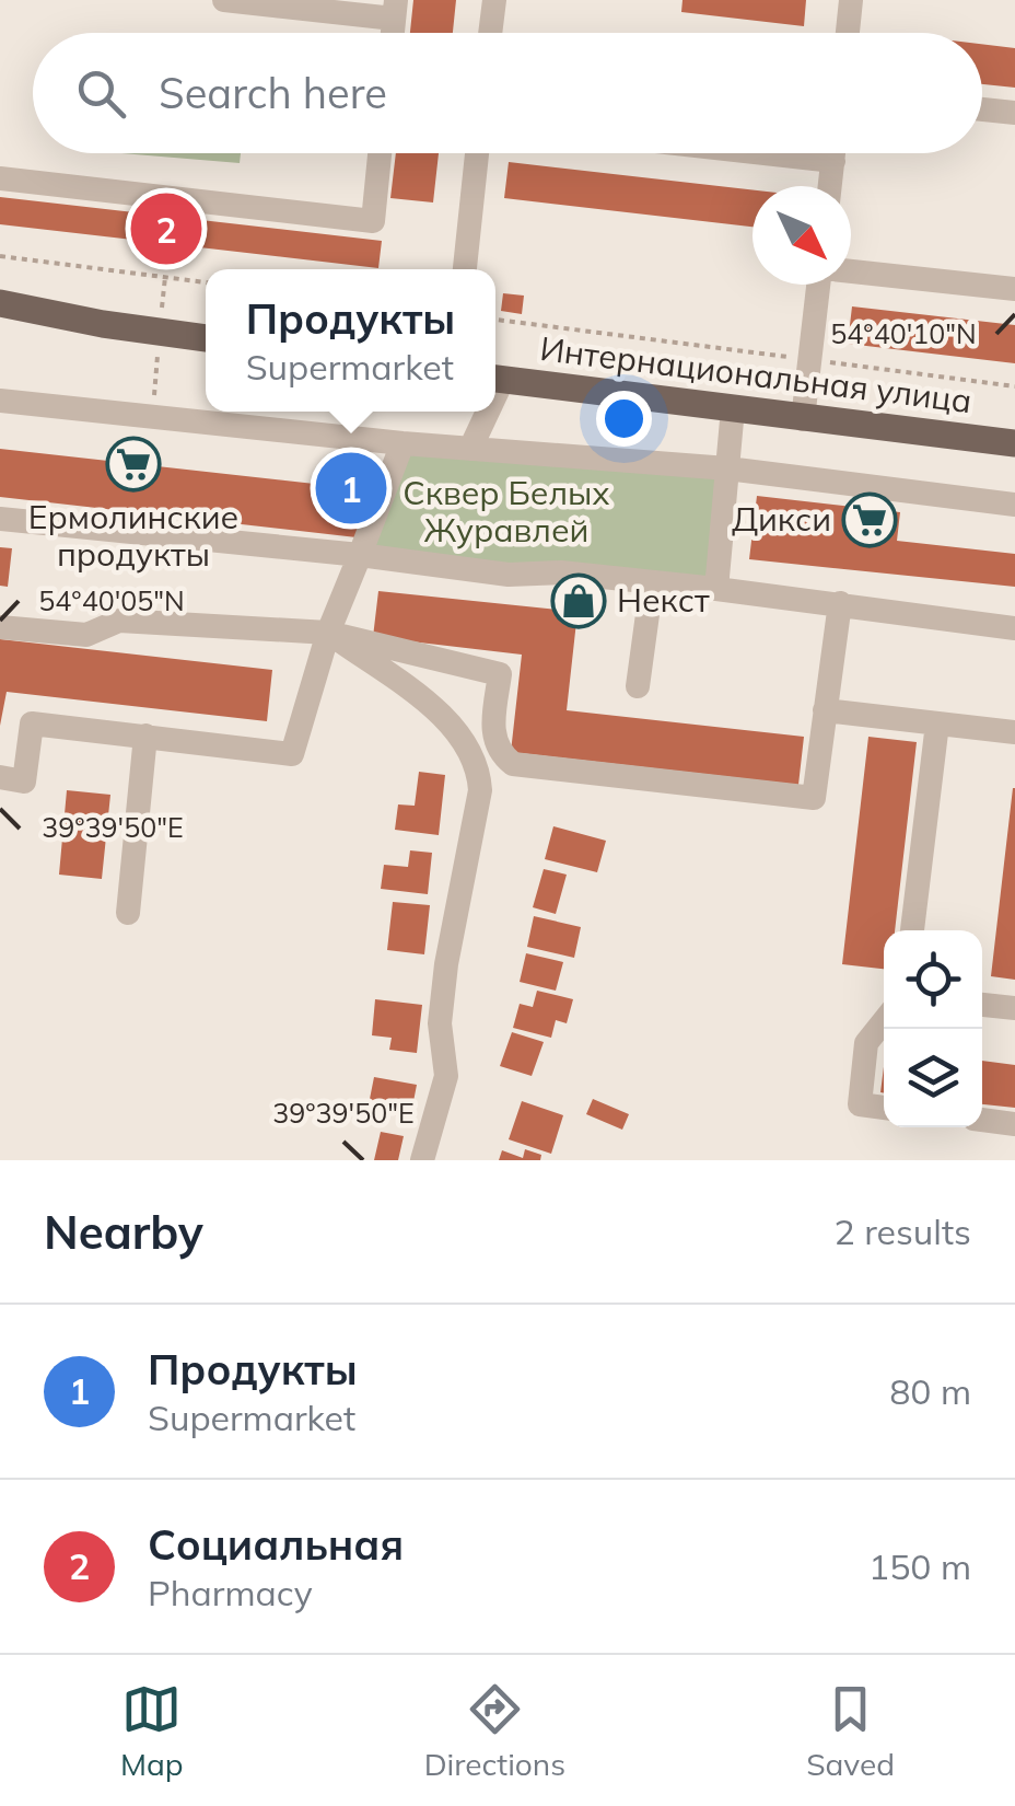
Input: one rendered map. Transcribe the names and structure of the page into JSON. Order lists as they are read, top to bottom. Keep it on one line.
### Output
{"streets":{"main road":["Интернациональная улица"]},"parks":["Сквер Белых Журавлей"],"places":{"supermarket":["Ермолинские продукты","Дикси"],"shop":["Некст"]},"north":"bottom right","page":{"search":"Search here","pins":["2","1"],"popup":["Продукты","Supermarket"],"heading":["Nearby","2 results"],"list":[{"mark":"1","name":"Продукты","note":"Supermarket","value":"80 m"},{"mark":"2","name":"Социальная","note":"Pharmacy","value":"150 m"}],"nav":["Map","Directions","Saved"]},"coordinates":["54°40'10\"N","54°40'05\"N","39°39'50\"E"]}
